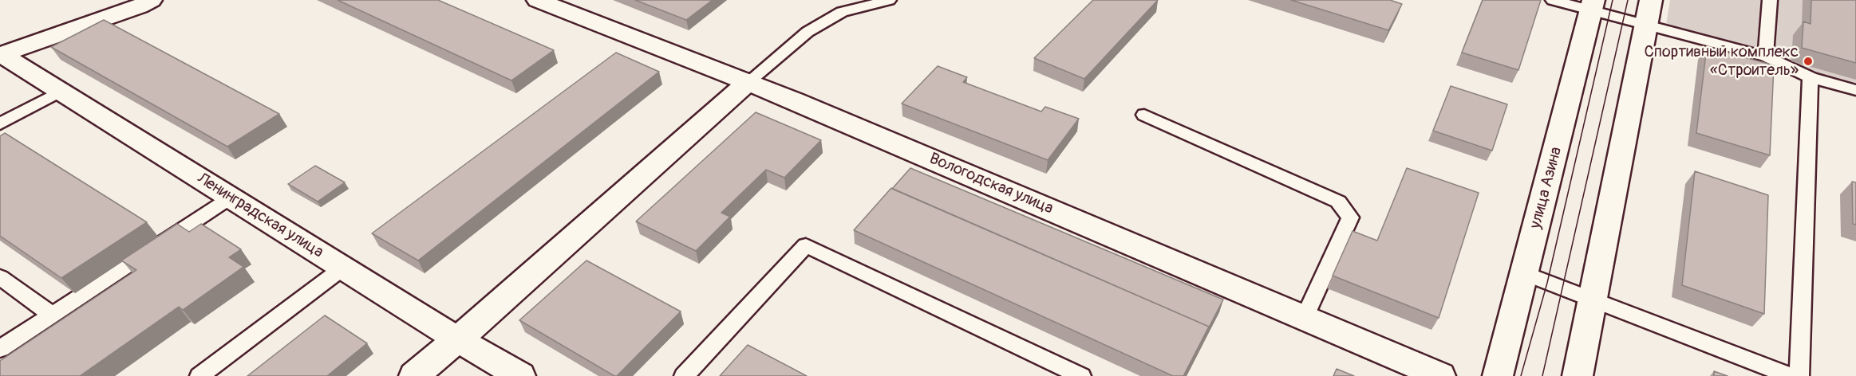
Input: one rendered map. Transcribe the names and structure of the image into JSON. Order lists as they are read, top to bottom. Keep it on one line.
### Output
{"streets":{"street":["Вологодская улица","улица Азина","Ленинградская улица"]},"places":["Спортивный комплекс «Строитель»"]}
